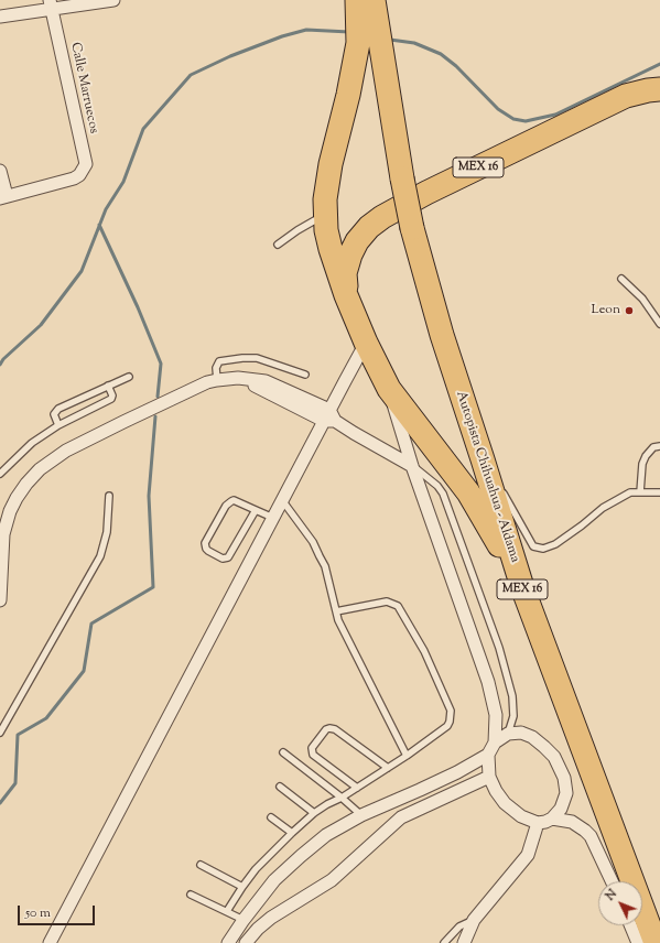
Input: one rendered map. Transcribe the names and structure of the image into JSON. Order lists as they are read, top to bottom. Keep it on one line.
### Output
{"streets":{"highway":["MEX 16","Autopista Chihuahua - Aldama"],"street":["Calle Marruecos"]},"places":["Leon"],"scale_bar":"50 m","north":"top left"}
